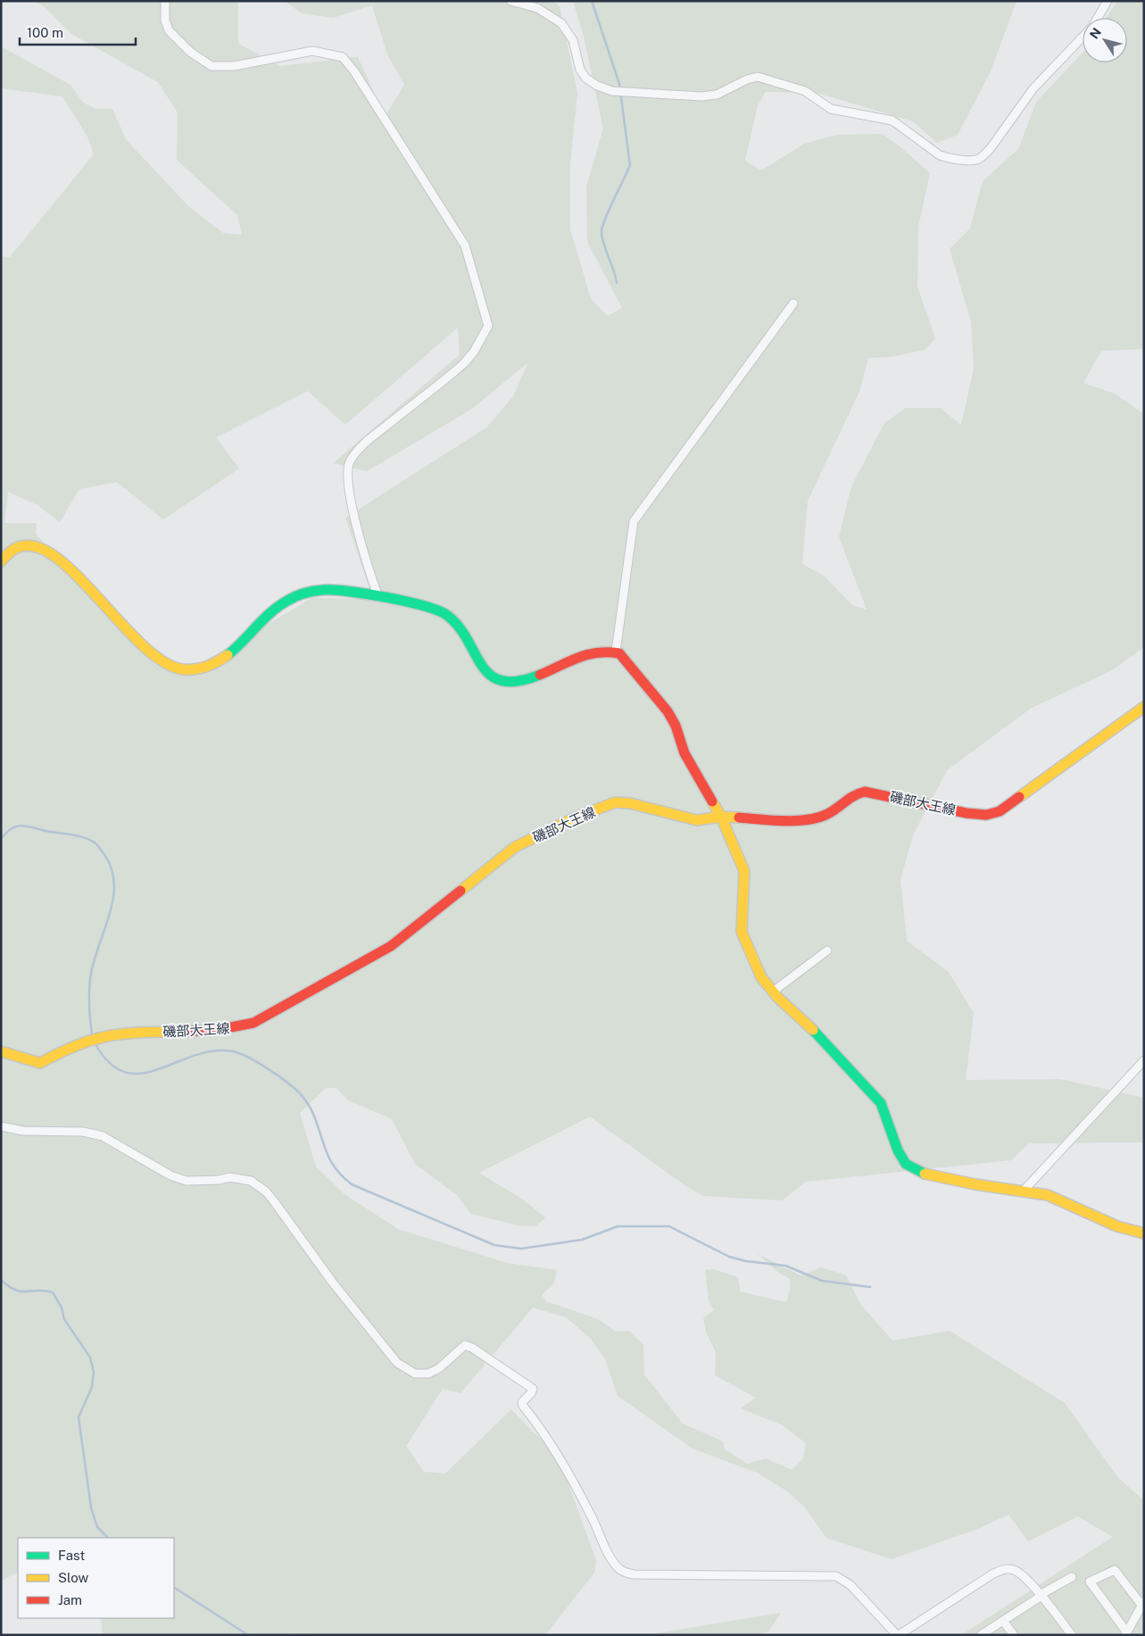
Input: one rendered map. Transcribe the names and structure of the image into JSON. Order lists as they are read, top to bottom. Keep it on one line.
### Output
{"streets":{"street":["磯部大王線"]},"legend":["Fast","Slow","Jam"],"scale_bar":"100 m","north":"top left"}
